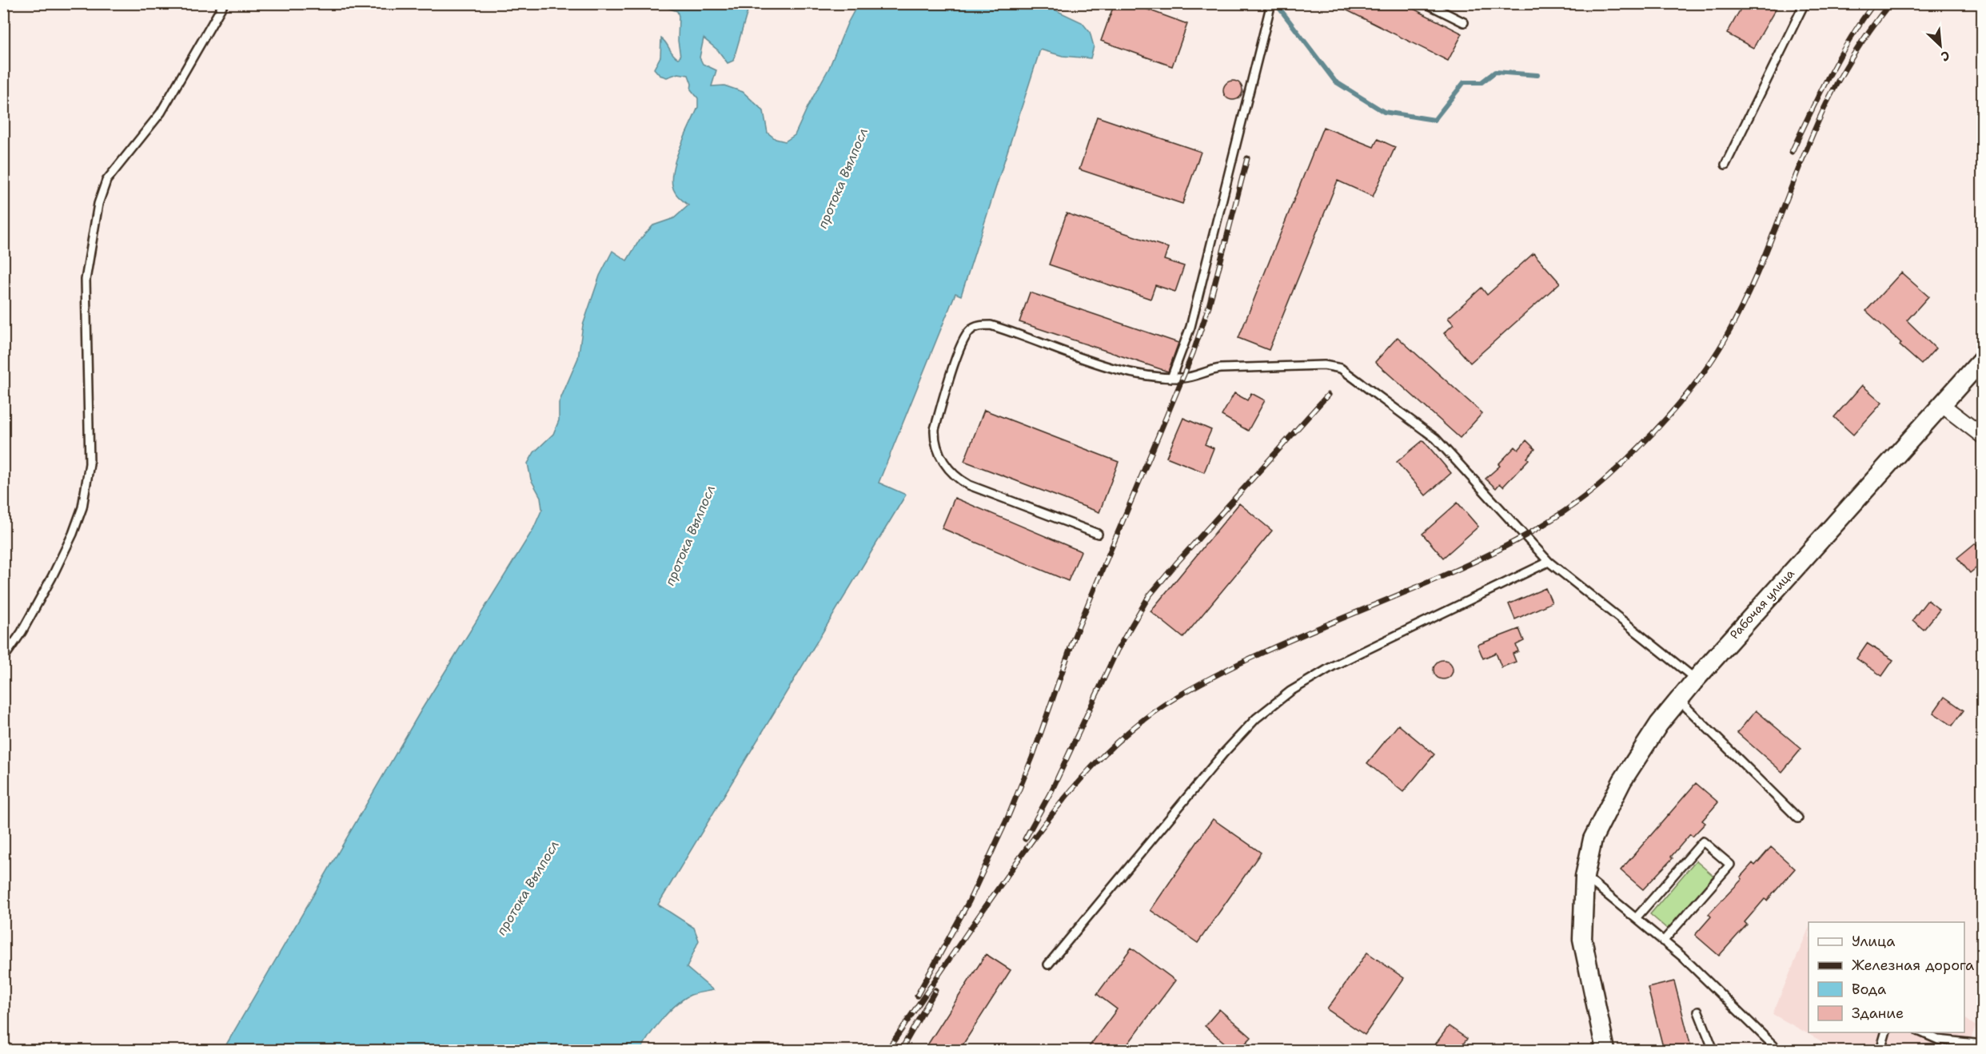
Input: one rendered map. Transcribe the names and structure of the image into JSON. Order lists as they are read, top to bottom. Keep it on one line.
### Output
{"streets":{"street":["Рабочая улица"]},"water":["протока Вылпосл"],"legend":["Улица","Железная дорога","Вода","Здание"],"north":"bottom right"}
